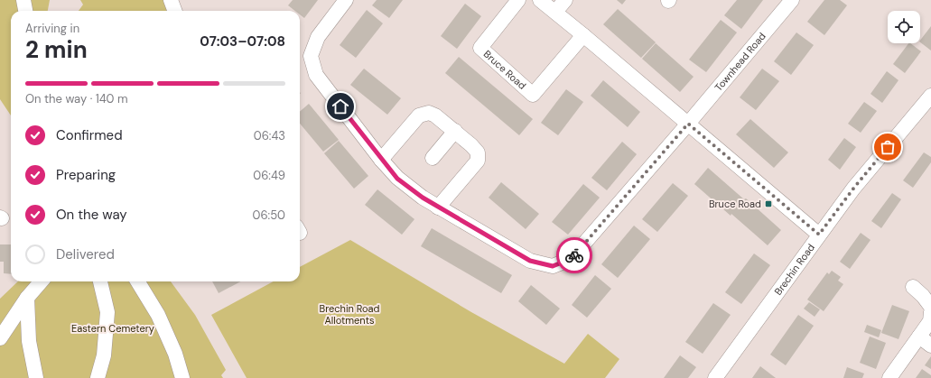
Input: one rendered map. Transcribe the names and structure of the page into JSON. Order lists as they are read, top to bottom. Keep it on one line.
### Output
{"streets":{"street":["Townhead Road","Bruce Road","Brechin Road"]},"parks":["Brechin Road Allotments","Eastern Cemetery"],"places":{"transit":["Bruce Road"]},"page":{"heading":["2 min","Arriving in","07:03–07:08"],"bar":"On the way · 140 m","list":[["Confirmed","06:43"],["Preparing","06:49"],["On the way","06:50"],"Delivered"]}}
